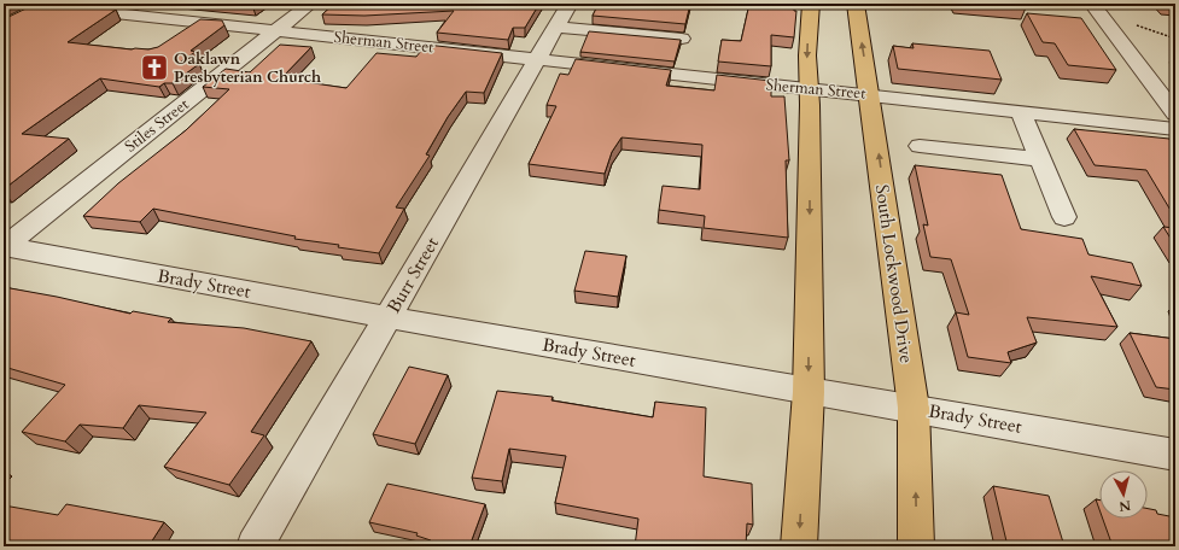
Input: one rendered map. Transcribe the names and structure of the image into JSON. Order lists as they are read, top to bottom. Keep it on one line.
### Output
{"streets":{"main road":["South Lockwood Drive"],"street":["Sherman Street","Stiles Street","Burr Street","Brady Street"]},"crossings":[["Sherman Street","Stiles Street"],["Sherman Street","South Lockwood Drive"],["Sherman Street","Burr Street"],["Stiles Street","Brady Street"],["South Lockwood Drive","Brady Street"],["Burr Street","Brady Street"]],"places":{"church":["Oaklawn Presbyterian Church"]},"north":"bottom"}
